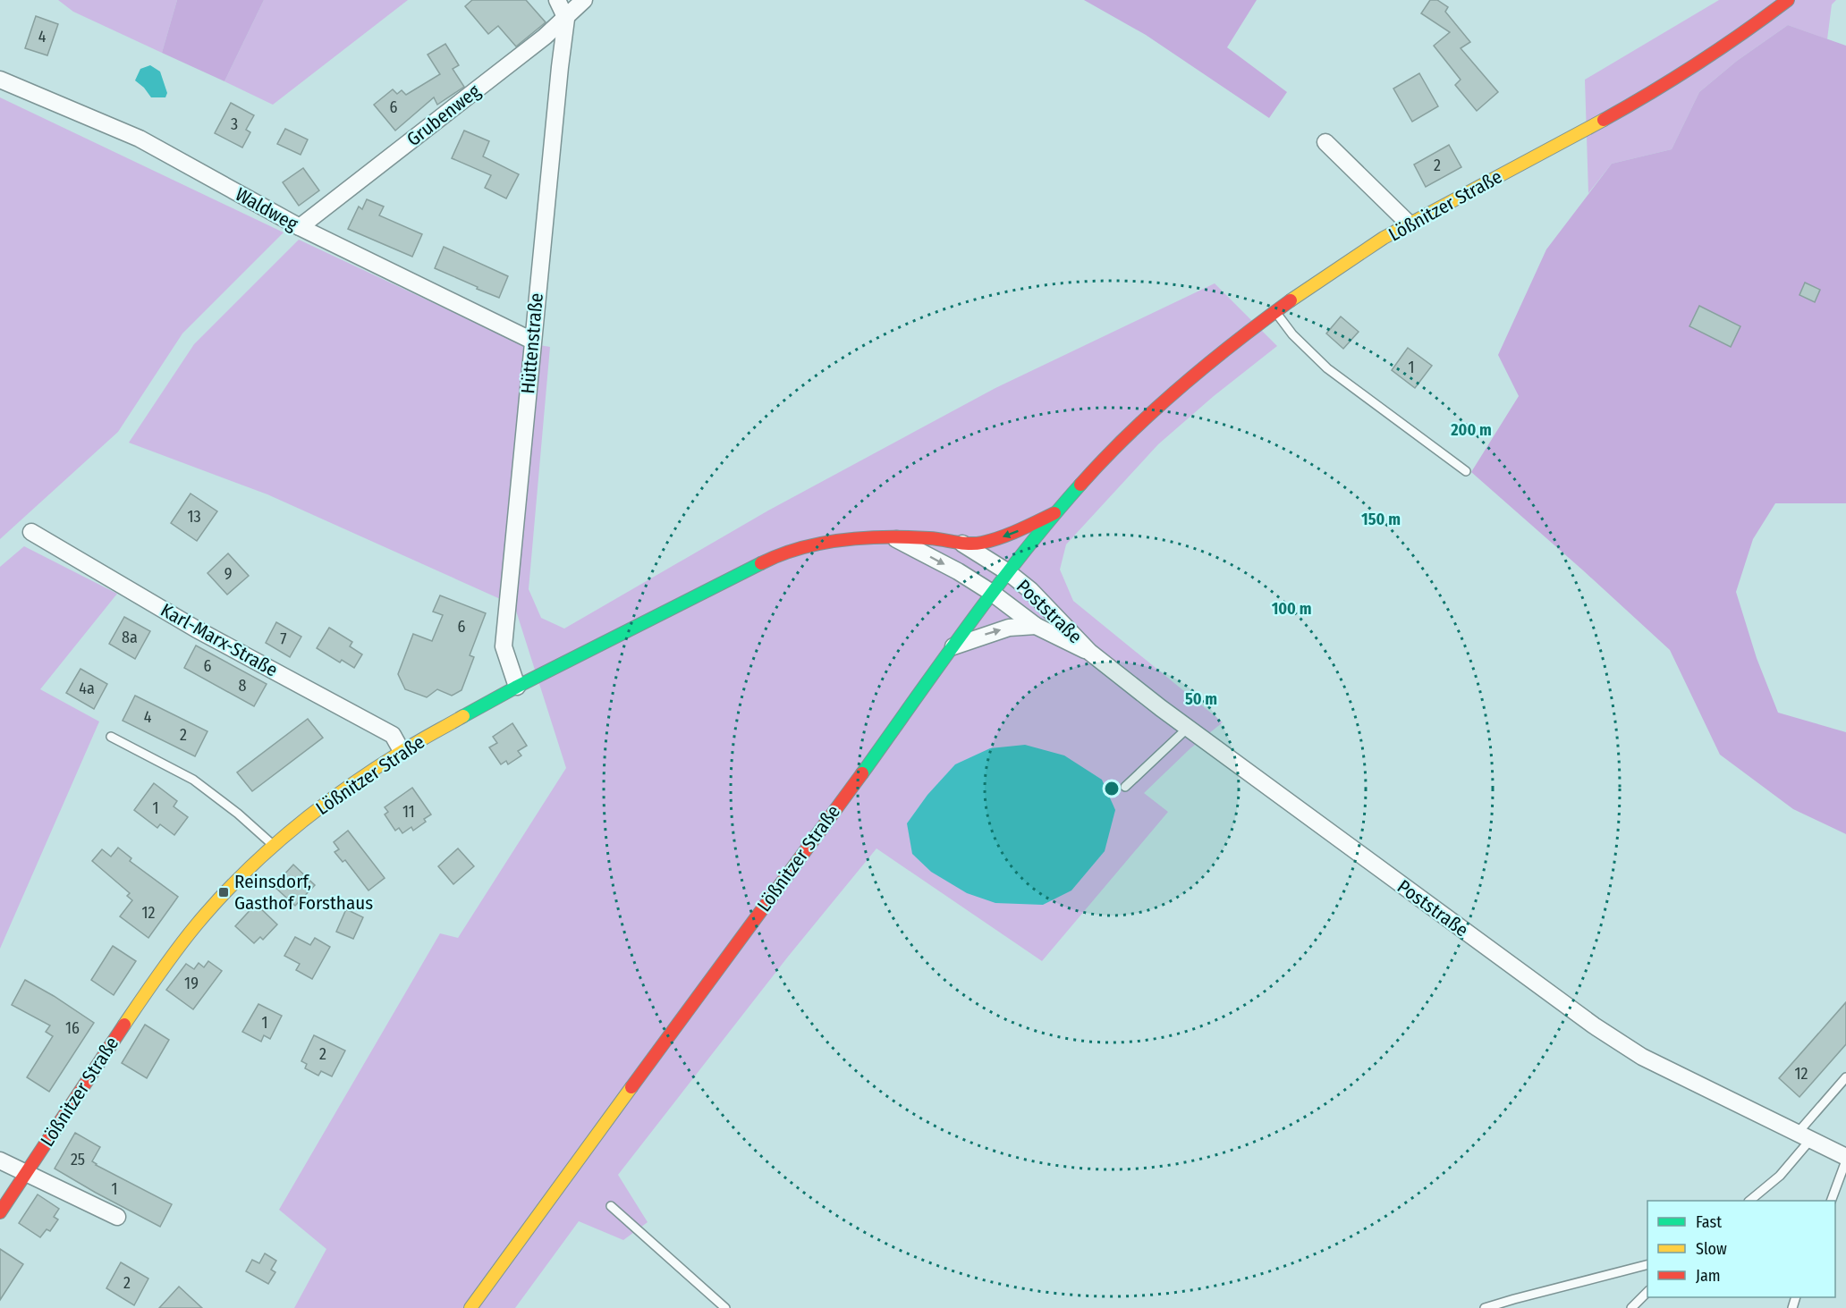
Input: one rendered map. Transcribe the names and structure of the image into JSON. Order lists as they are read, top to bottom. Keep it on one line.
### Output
{"streets":{"main road":["Lößnitzer Straße"],"street":["Grubenweg","Waldweg","Hüttenstraße","Poststraße","Karl-Marx-Straße"]},"crossings":[["Grubenweg","Waldweg"],["Grubenweg","Hüttenstraße"],["Lößnitzer Straße","Hüttenstraße"],["Lößnitzer Straße","Poststraße"],["Lößnitzer Straße","Karl-Marx-Straße"],["Waldweg","Hüttenstraße"]],"places":{"transit":["Reinsdorf, Gasthof Forsthaus"]},"house_numbers":["4","6","3","2","1","13","9","6","8a","7","6","8","4a","4","2","1","11","12","19","1","16","2","12","25","1","2"],"legend":["Fast","Slow","Jam"],"rings":["200 m","150 m","100 m","50 m"]}
